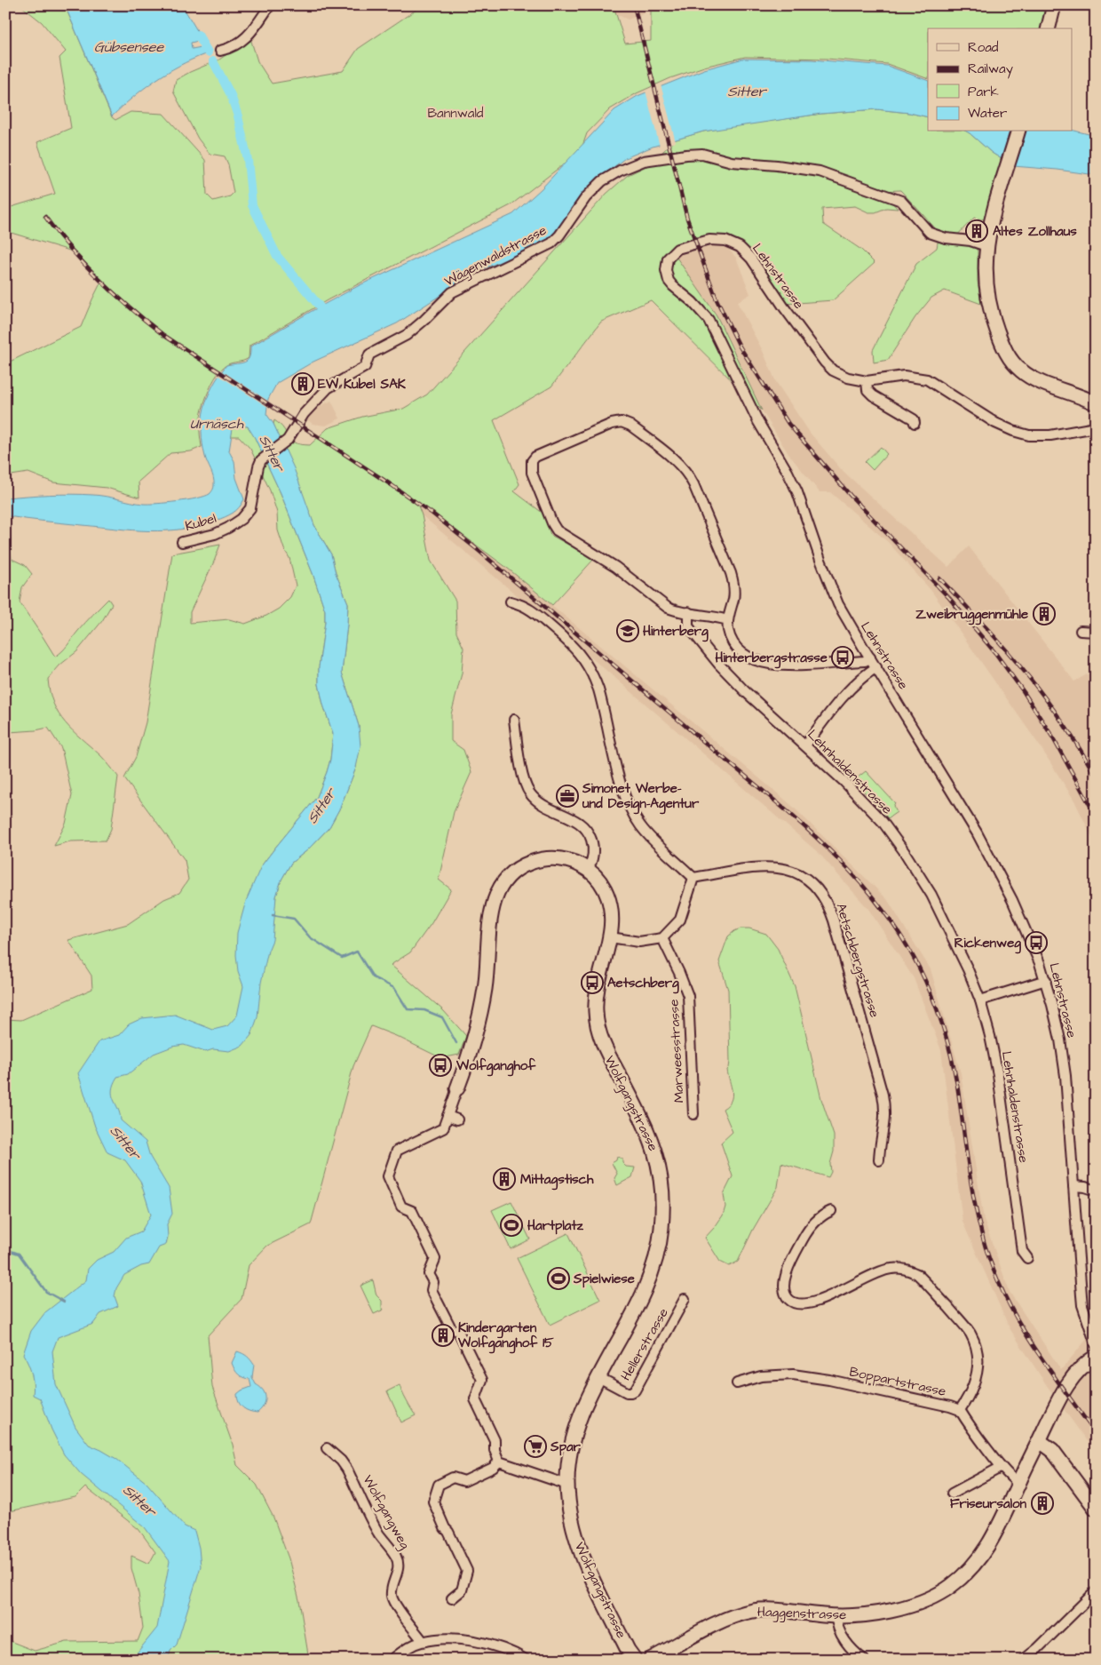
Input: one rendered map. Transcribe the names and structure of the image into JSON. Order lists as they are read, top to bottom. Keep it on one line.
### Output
{"streets":{"street":["Wägenwaldstrasse","Lehnstrasse","Kubel","Lehnhaldenstrasse","Aetschbergstrasse","Marweesstrasse","Wolfgangstrasse","Hellerstrasse","Boppartstrasse","Wolfgangweg","Haggenstrasse"]},"crossings":[["Wägenwaldstrasse","Kubel"],["Wolfgangstrasse","Hellerstrasse"],["Boppartstrasse","Haggenstrasse"]],"water":["Gübsensee","Sitter","Urnäsch"],"parks":["Bannwald"],"places":{"building":["Altes Zollhaus","EW Kubel SAK","Zweibruggenmühle","Mittagstisch","Kindergarten Wolfganghof 15","Friseursalon"],"school or university":["Hinterberg"],"bus stop":["Hinterbergstrasse","Rickenweg","Aetschberg","Wolfganghof"],"office":["Simonet Werbe- und Design-Agentur"],"sports":["Hartplatz","Spielwiese"],"supermarket":["Spar"]},"legend":["Road","Railway","Park","Water"]}
